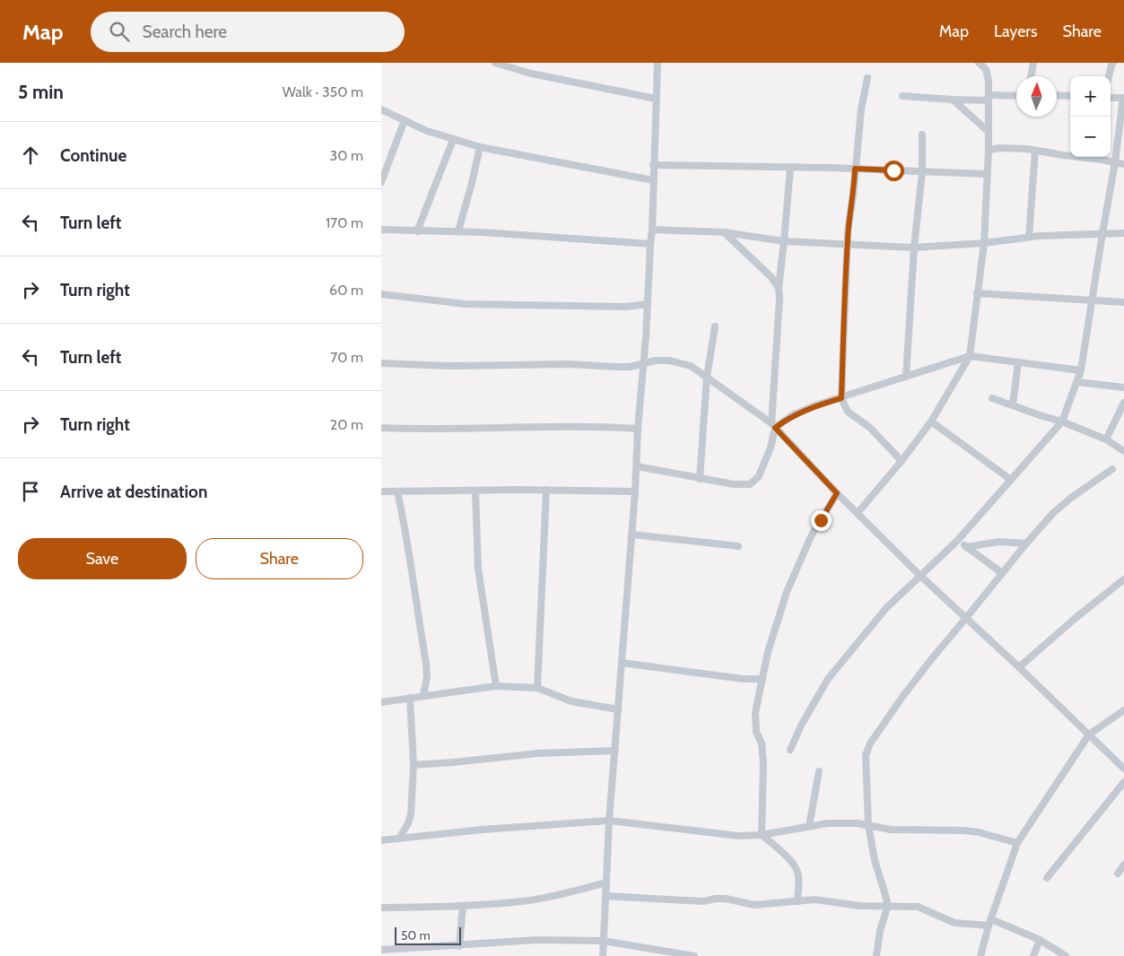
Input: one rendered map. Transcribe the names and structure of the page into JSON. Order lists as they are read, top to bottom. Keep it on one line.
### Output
{"scale_bar":"50 m","north":"top","page":{"header":"Map","search":"Search here","nav":["Map","Layers","Share"],"heading":["5 min","Walk · 350 m"],"map_buttons":["+","−"],"list":[["Continue","30 m"],["Turn left","170 m"],["Turn right","60 m"],["Turn left","70 m"],["Turn right","20 m"],"Arrive at destination"],"buttons":["Save","Share"],"scale":"50 m"}}
